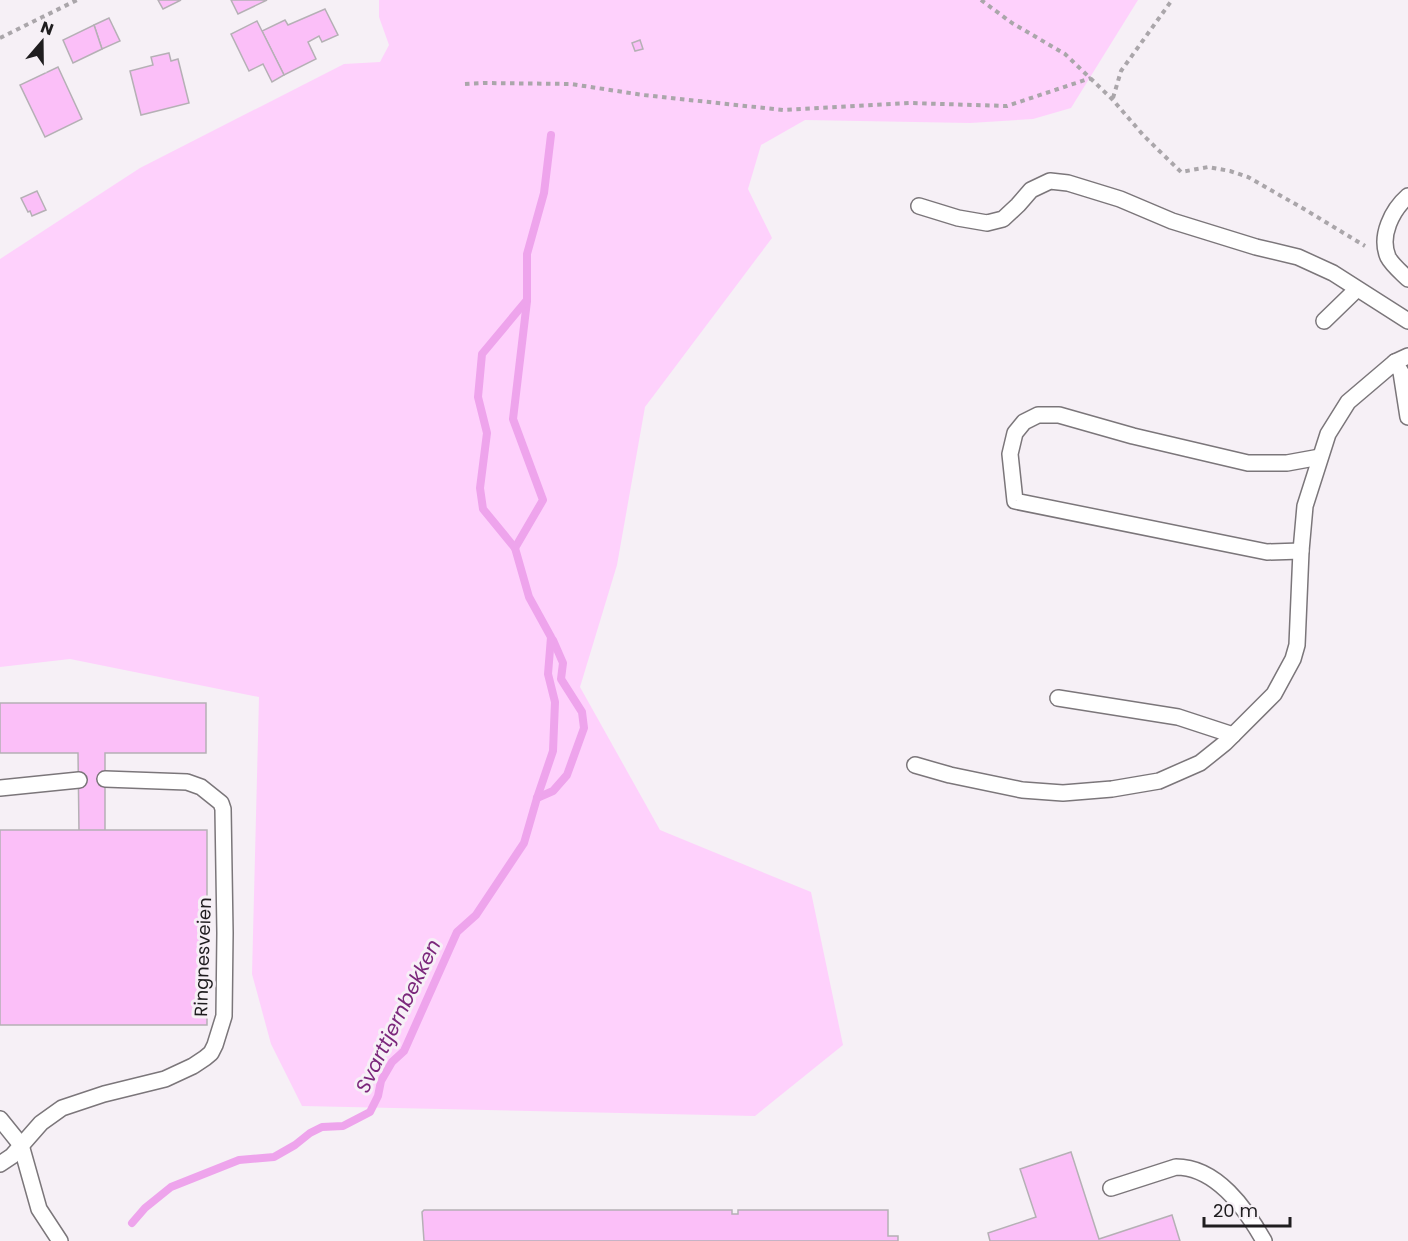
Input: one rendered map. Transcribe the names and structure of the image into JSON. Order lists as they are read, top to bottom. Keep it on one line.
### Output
{"streets":{"lane":["Ringnesveien"]},"water":["Svarttjernbekken"],"scale_bar":"20 m","north":"top"}
